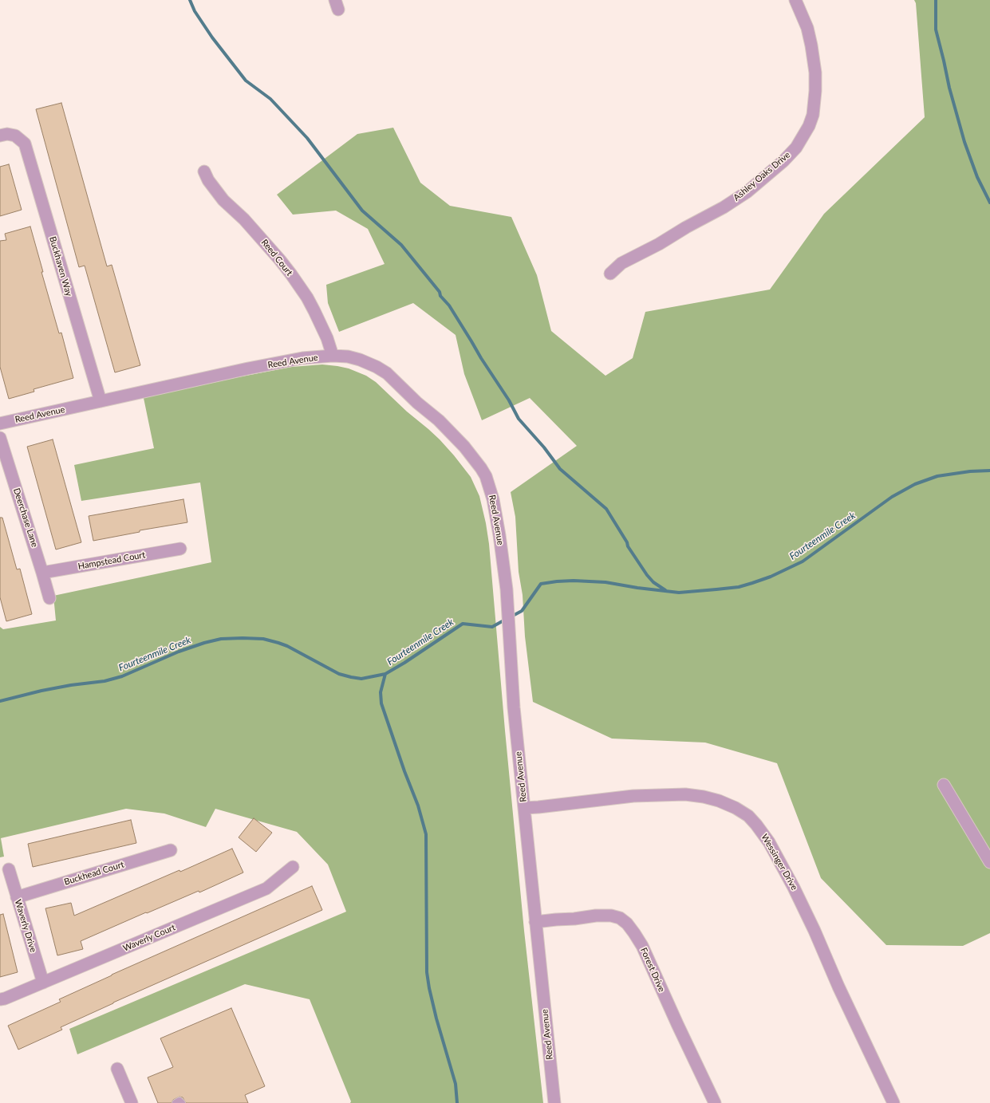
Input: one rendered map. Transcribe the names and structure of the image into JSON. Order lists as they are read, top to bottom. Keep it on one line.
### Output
{"streets":{"street":["Ashley Oaks Drive","Reed Court","Buckhaven Way","Reed Avenue","Deerchase Lane","Hampstead Court","Wessinger Drive","Buckhead Court","Waverly Drive","Waverly Court","Forest Drive"]},"crossings":[["Reed Court","Reed Avenue"],["Buckhaven Way","Reed Avenue"],["Reed Avenue","Wessinger Drive"],["Reed Avenue","Forest Drive"],["Deerchase Lane","Hampstead Court"],["Buckhead Court","Waverly Drive"],["Waverly Drive","Waverly Court"]],"water":["Fourteenmile Creek"]}
